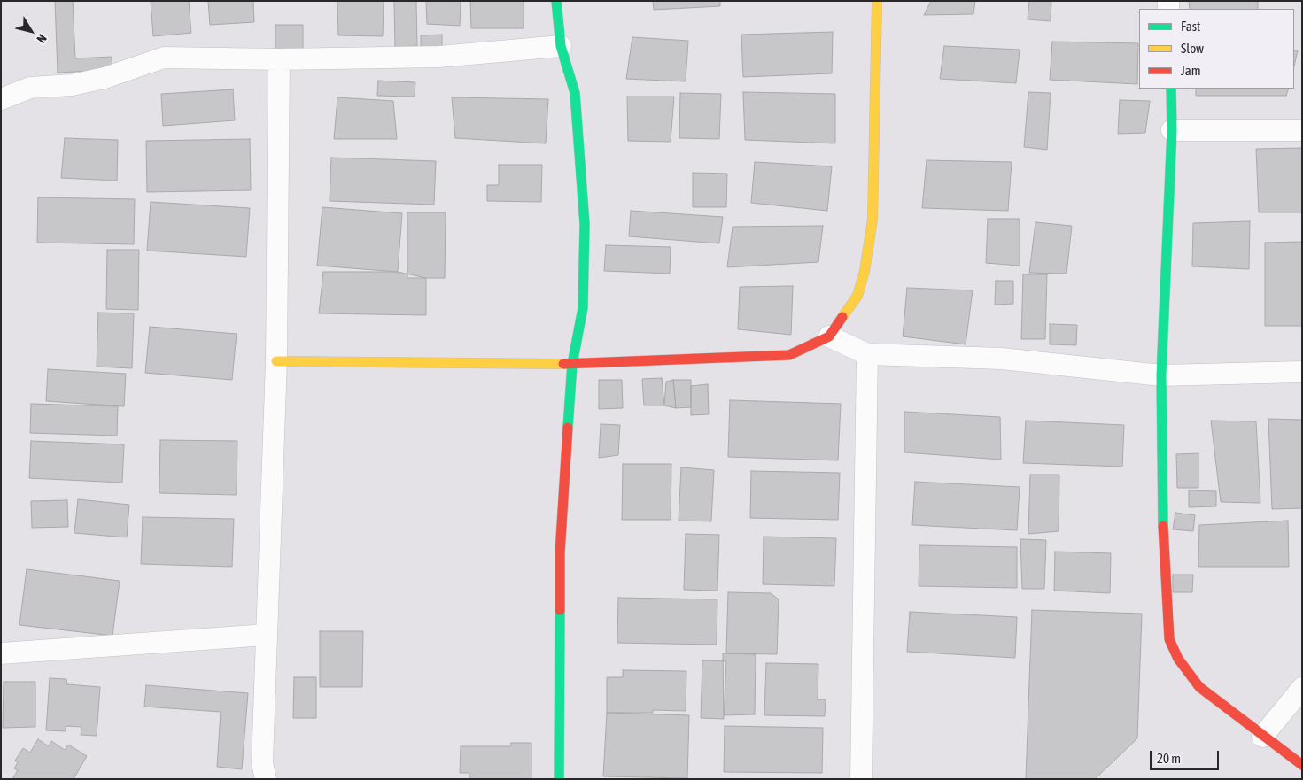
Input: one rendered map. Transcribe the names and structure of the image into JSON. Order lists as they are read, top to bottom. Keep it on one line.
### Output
{"legend":["Fast","Slow","Jam"],"scale_bar":"20 m","north":"bottom right"}
